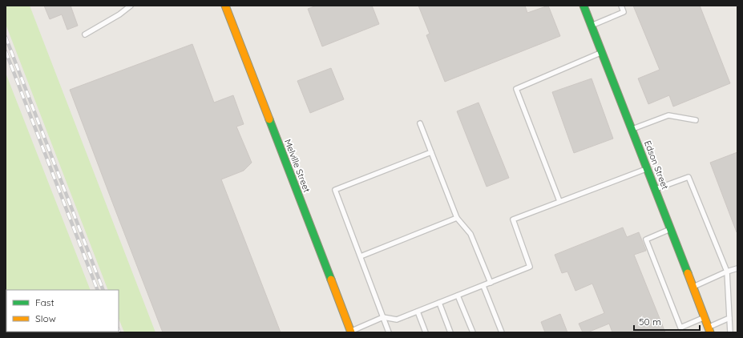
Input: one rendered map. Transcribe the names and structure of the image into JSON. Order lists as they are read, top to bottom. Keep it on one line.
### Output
{"streets":{"street":["Edson Street","Melville Street"]},"legend":["Fast","Slow"],"scale_bar":"50 m"}
